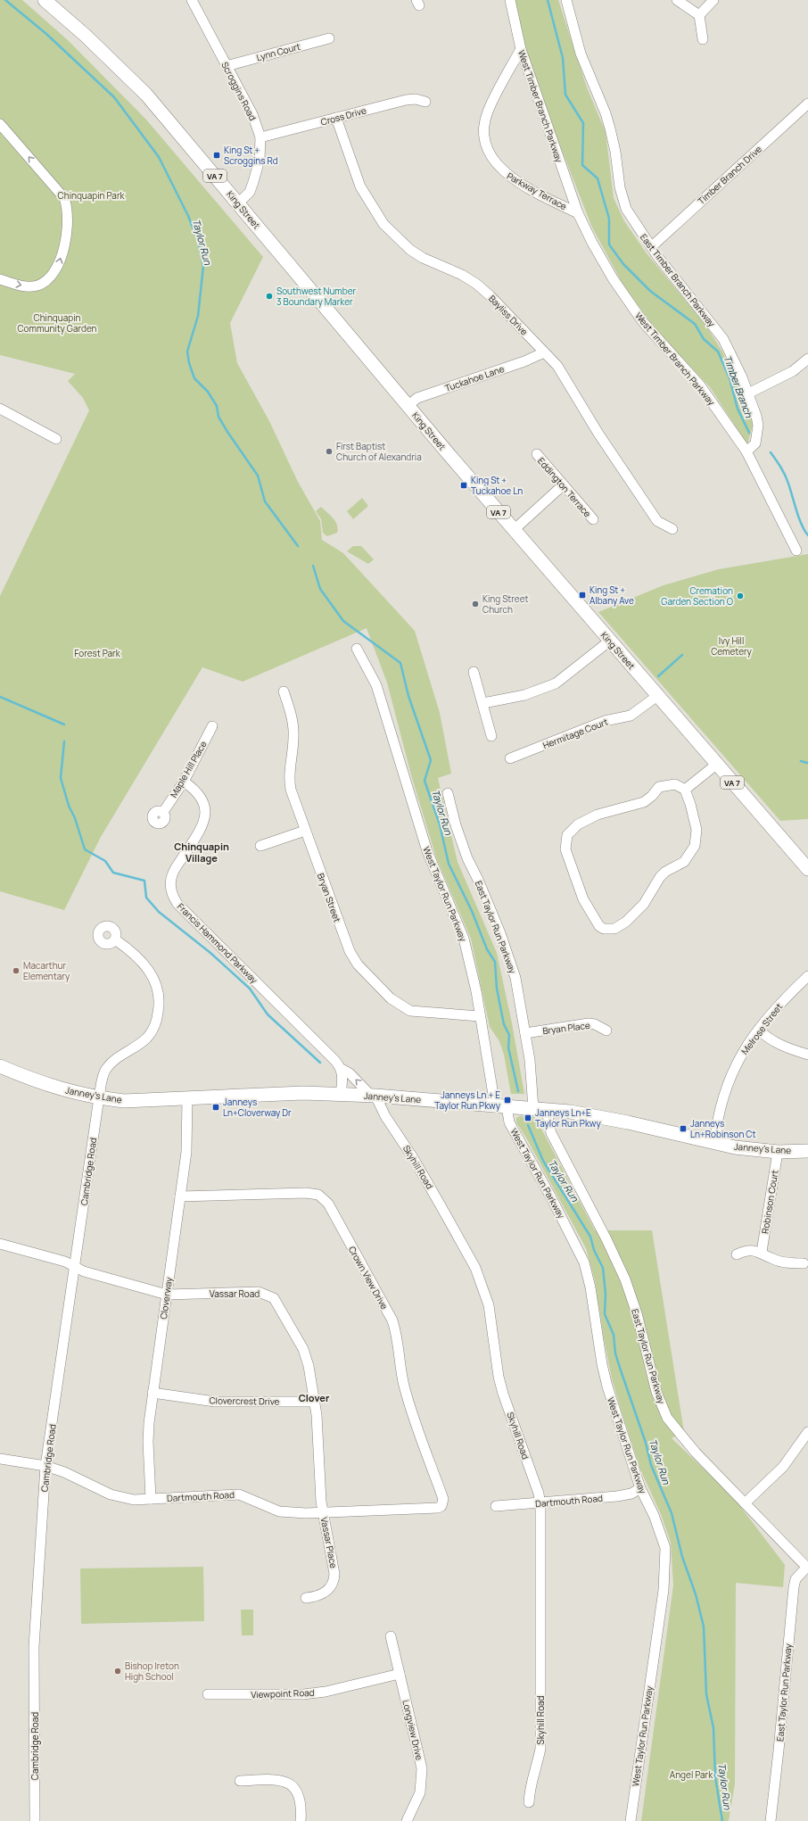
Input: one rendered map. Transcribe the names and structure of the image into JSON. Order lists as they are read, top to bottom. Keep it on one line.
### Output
{"streets":{"main road":["VA 7","King Street","Janney's Lane"],"street":["Lynn Court","Scroggins Road","West Timber Branch Parkway","Cross Drive","Timber Branch Drive","Parkway Terrace","East Timber Branch Parkway","Bayliss Drive","Tuckahoe Lane","Eddington Terrace","Hermitage Court","Maple Hill Place","West Taylor Run Parkway","Bryan Street","East Taylor Run Parkway","Francis Hammond Parkway","Bryan Place","Melrose Street","Skyhill Road","Cambridge Road","Robinson Court","Crown View Drive","Vassar Road","Cloverway","Clovercrest Drive","Dartmouth Road","Vassar Place","Viewpoint Road","Longview Drive"]},"crossings":[["Lynn Court","Scroggins Road"],["Scroggins Road","Cross Drive"],["Scroggins Road","King Street"],["West Timber Branch Parkway","Parkway Terrace"],["West Timber Branch Parkway","East Timber Branch Parkway"],["Cross Drive","Bayliss Drive"],["Timber Branch Drive","East Timber Branch Parkway"],["King Street","Tuckahoe Lane"],["King Street","Hermitage Court"],["Bayliss Drive","Tuckahoe Lane"],["Maple Hill Place","Francis Hammond Parkway"],["West Taylor Run Parkway","Bryan Street"],["West Taylor Run Parkway","Janney's Lane"],["West Taylor Run Parkway","Dartmouth Road"],["East Taylor Run Parkway","Bryan Place"],["East Taylor Run Parkway","Janney's Lane"],["Francis Hammond Parkway","Janney's Lane"],["Francis Hammond Parkway","Skyhill Road"],["Janney's Lane","Skyhill Road"],["Janney's Lane","Cambridge Road"],["Janney's Lane","Robinson Court"],["Janney's Lane","Cloverway"],["Skyhill Road","Dartmouth Road"],["Cambridge Road","Vassar Road"],["Cambridge Road","Dartmouth Road"],["Crown View Drive","Cloverway"],["Crown View Drive","Dartmouth Road"],["Vassar Road","Cloverway"],["Vassar Road","Clovercrest Drive"],["Vassar Road","Dartmouth Road"],["Vassar Road","Vassar Place"],["Cloverway","Clovercrest Drive"],["Cloverway","Dartmouth Road"],["Dartmouth Road","Vassar Place"],["Viewpoint Road","Longview Drive"]],"districts":["Chinquapin Village","Clover"],"water":["Taylor Run","Timber Branch"],"parks":["Chinquapin Park","Chinquapin Community Garden","Ivy Hill Cemetery","Forest Park","Angel Park"],"places":{"transit":["King St + Scroggins Rd","King St + Tuckahoe Ln","King St + Albany Ave","Janneys Ln + E Taylor Run Pkwy","Janneys Ln+Cloverway Dr","Janneys Ln+E Taylor Run Pkwy","Janneys Ln+Robinson Ct"],"other":["Southwest Number 3 Boundary Marker","First Baptist Church of Alexandria","Cremation Garden Section O","King Street Church","Macarthur Elementary","Bishop Ireton High School"]}}
